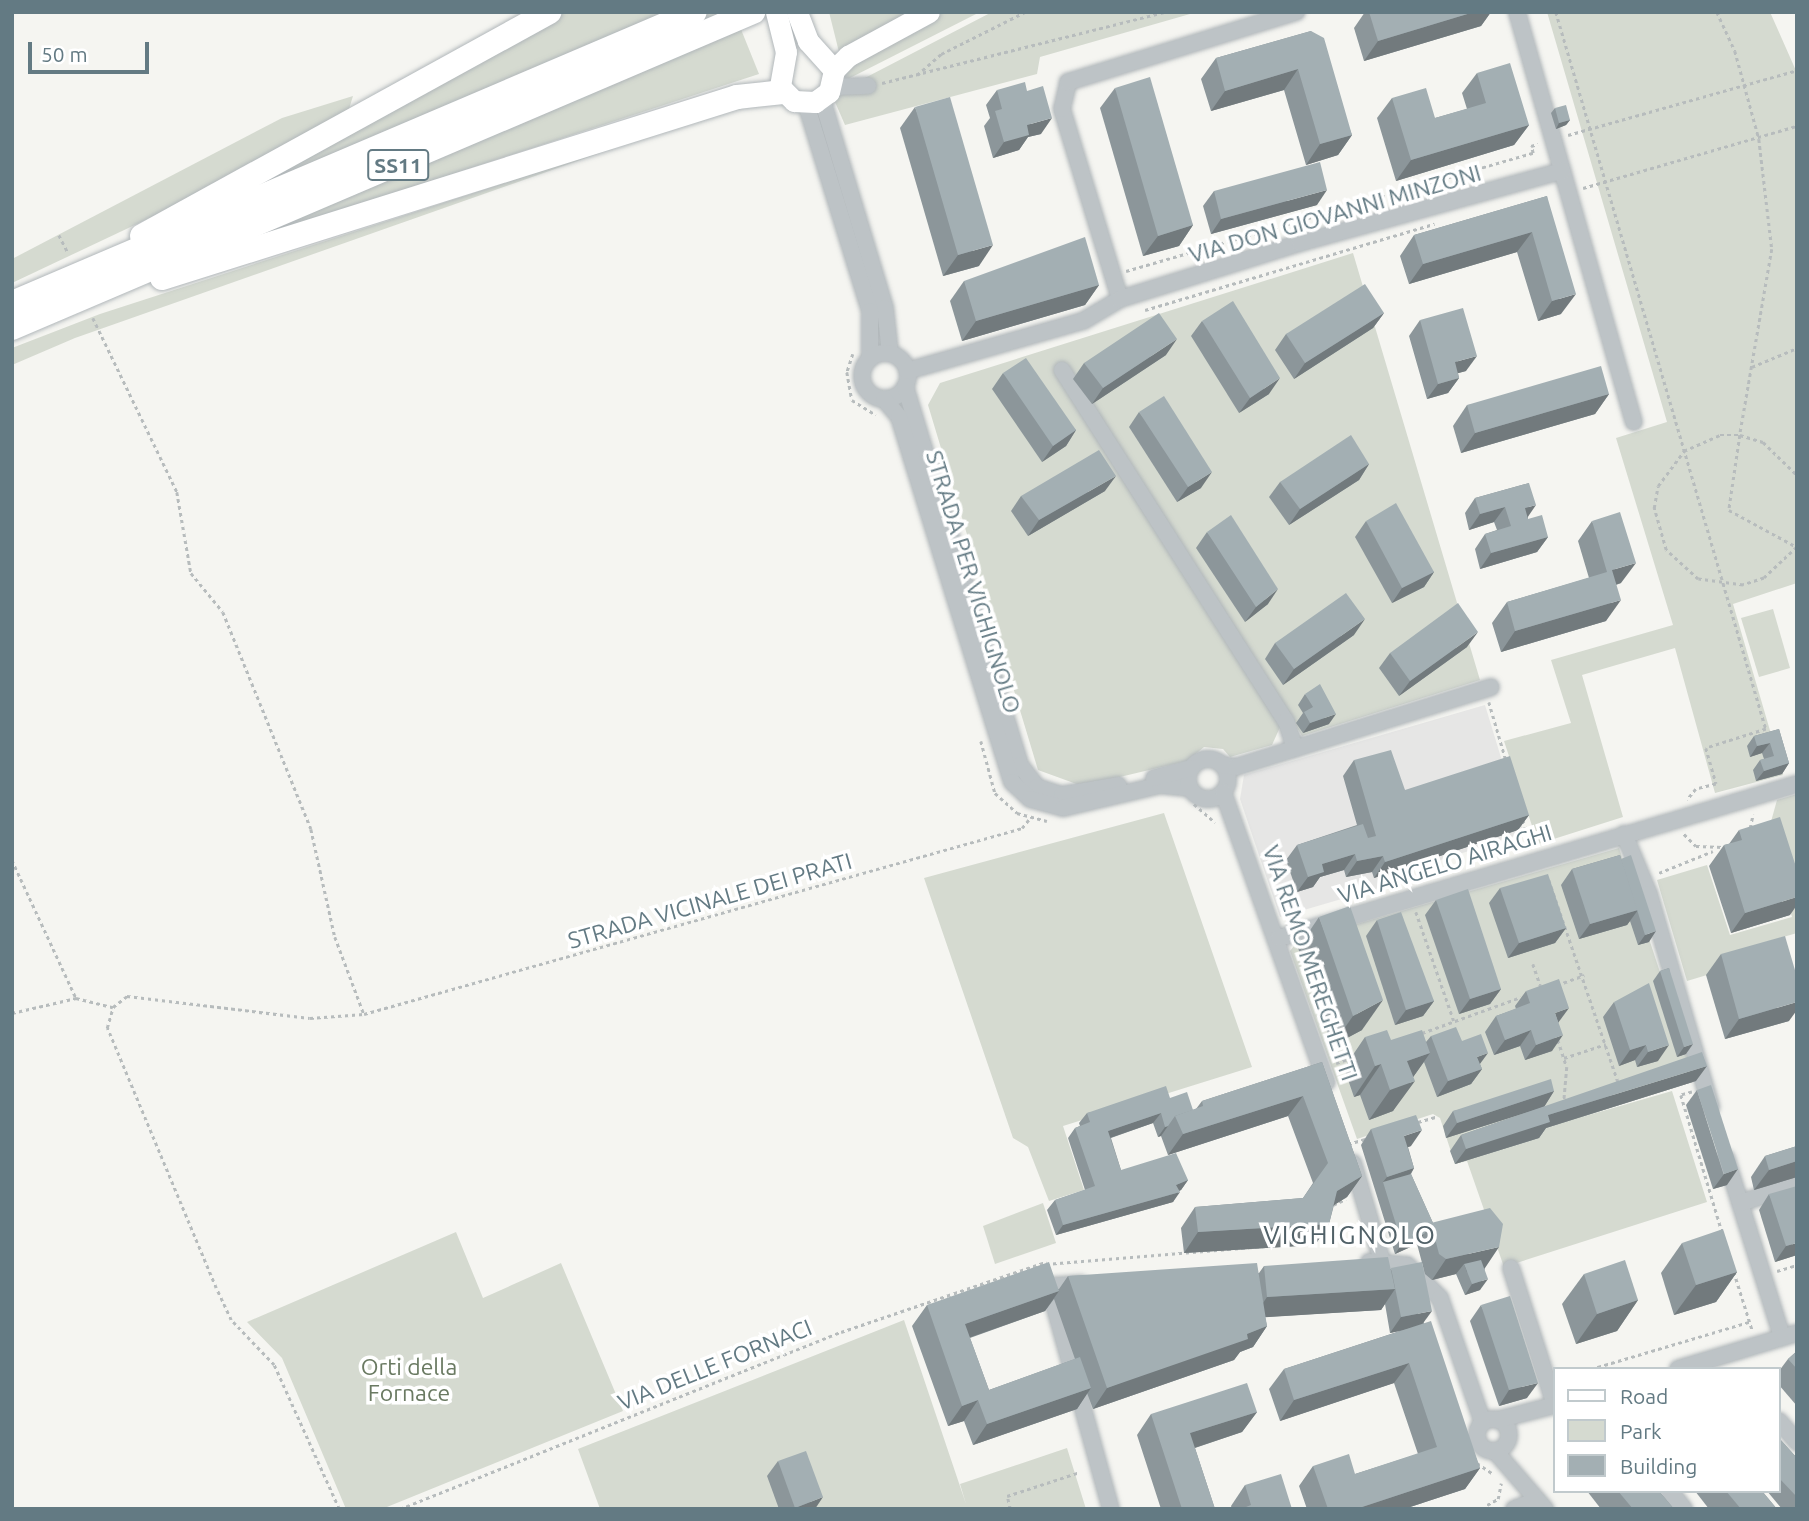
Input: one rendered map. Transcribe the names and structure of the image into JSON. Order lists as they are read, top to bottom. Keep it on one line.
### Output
{"streets":{"highway":["SS11"],"street":["VIA DON GIOVANNI MINZONI","STRADA PER VIGHIGNOLO","VIA ANGELO AIRAGHI","VIA REMO MEREGHETTI"],"path":["STRADA VICINALE DEI PRATI","VIA DELLE FORNACI"]},"crossings":[["VIA DON GIOVANNI MINZONI","STRADA PER VIGHIGNOLO"],["VIA ANGELO AIRAGHI","VIA REMO MEREGHETTI"]],"districts":["VIGHIGNOLO"],"parks":["Orti della Fornace"],"legend":["Road","Park","Building"],"scale_bar":"50 m"}
